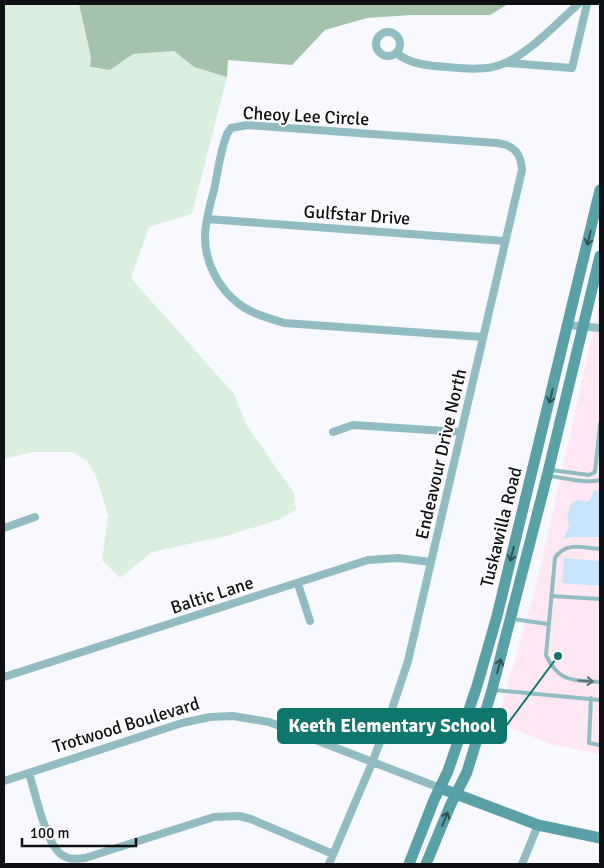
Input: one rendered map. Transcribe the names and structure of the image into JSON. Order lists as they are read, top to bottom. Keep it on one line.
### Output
{"streets":{"main road":["Tuskawilla Road","Trotwood Boulevard"],"street":["Cheoy Lee Circle","Gulfstar Drive","Endeavour Drive North","Baltic Lane"]},"crossings":[["Cheoy Lee Circle","Gulfstar Drive"],["Cheoy Lee Circle","Endeavour Drive North"],["Gulfstar Drive","Endeavour Drive North"],["Endeavour Drive North","Baltic Lane"],["Endeavour Drive North","Trotwood Boulevard"],["Tuskawilla Road","Trotwood Boulevard"]],"places":["Keeth Elementary School"],"scale_bar":"100 m"}
